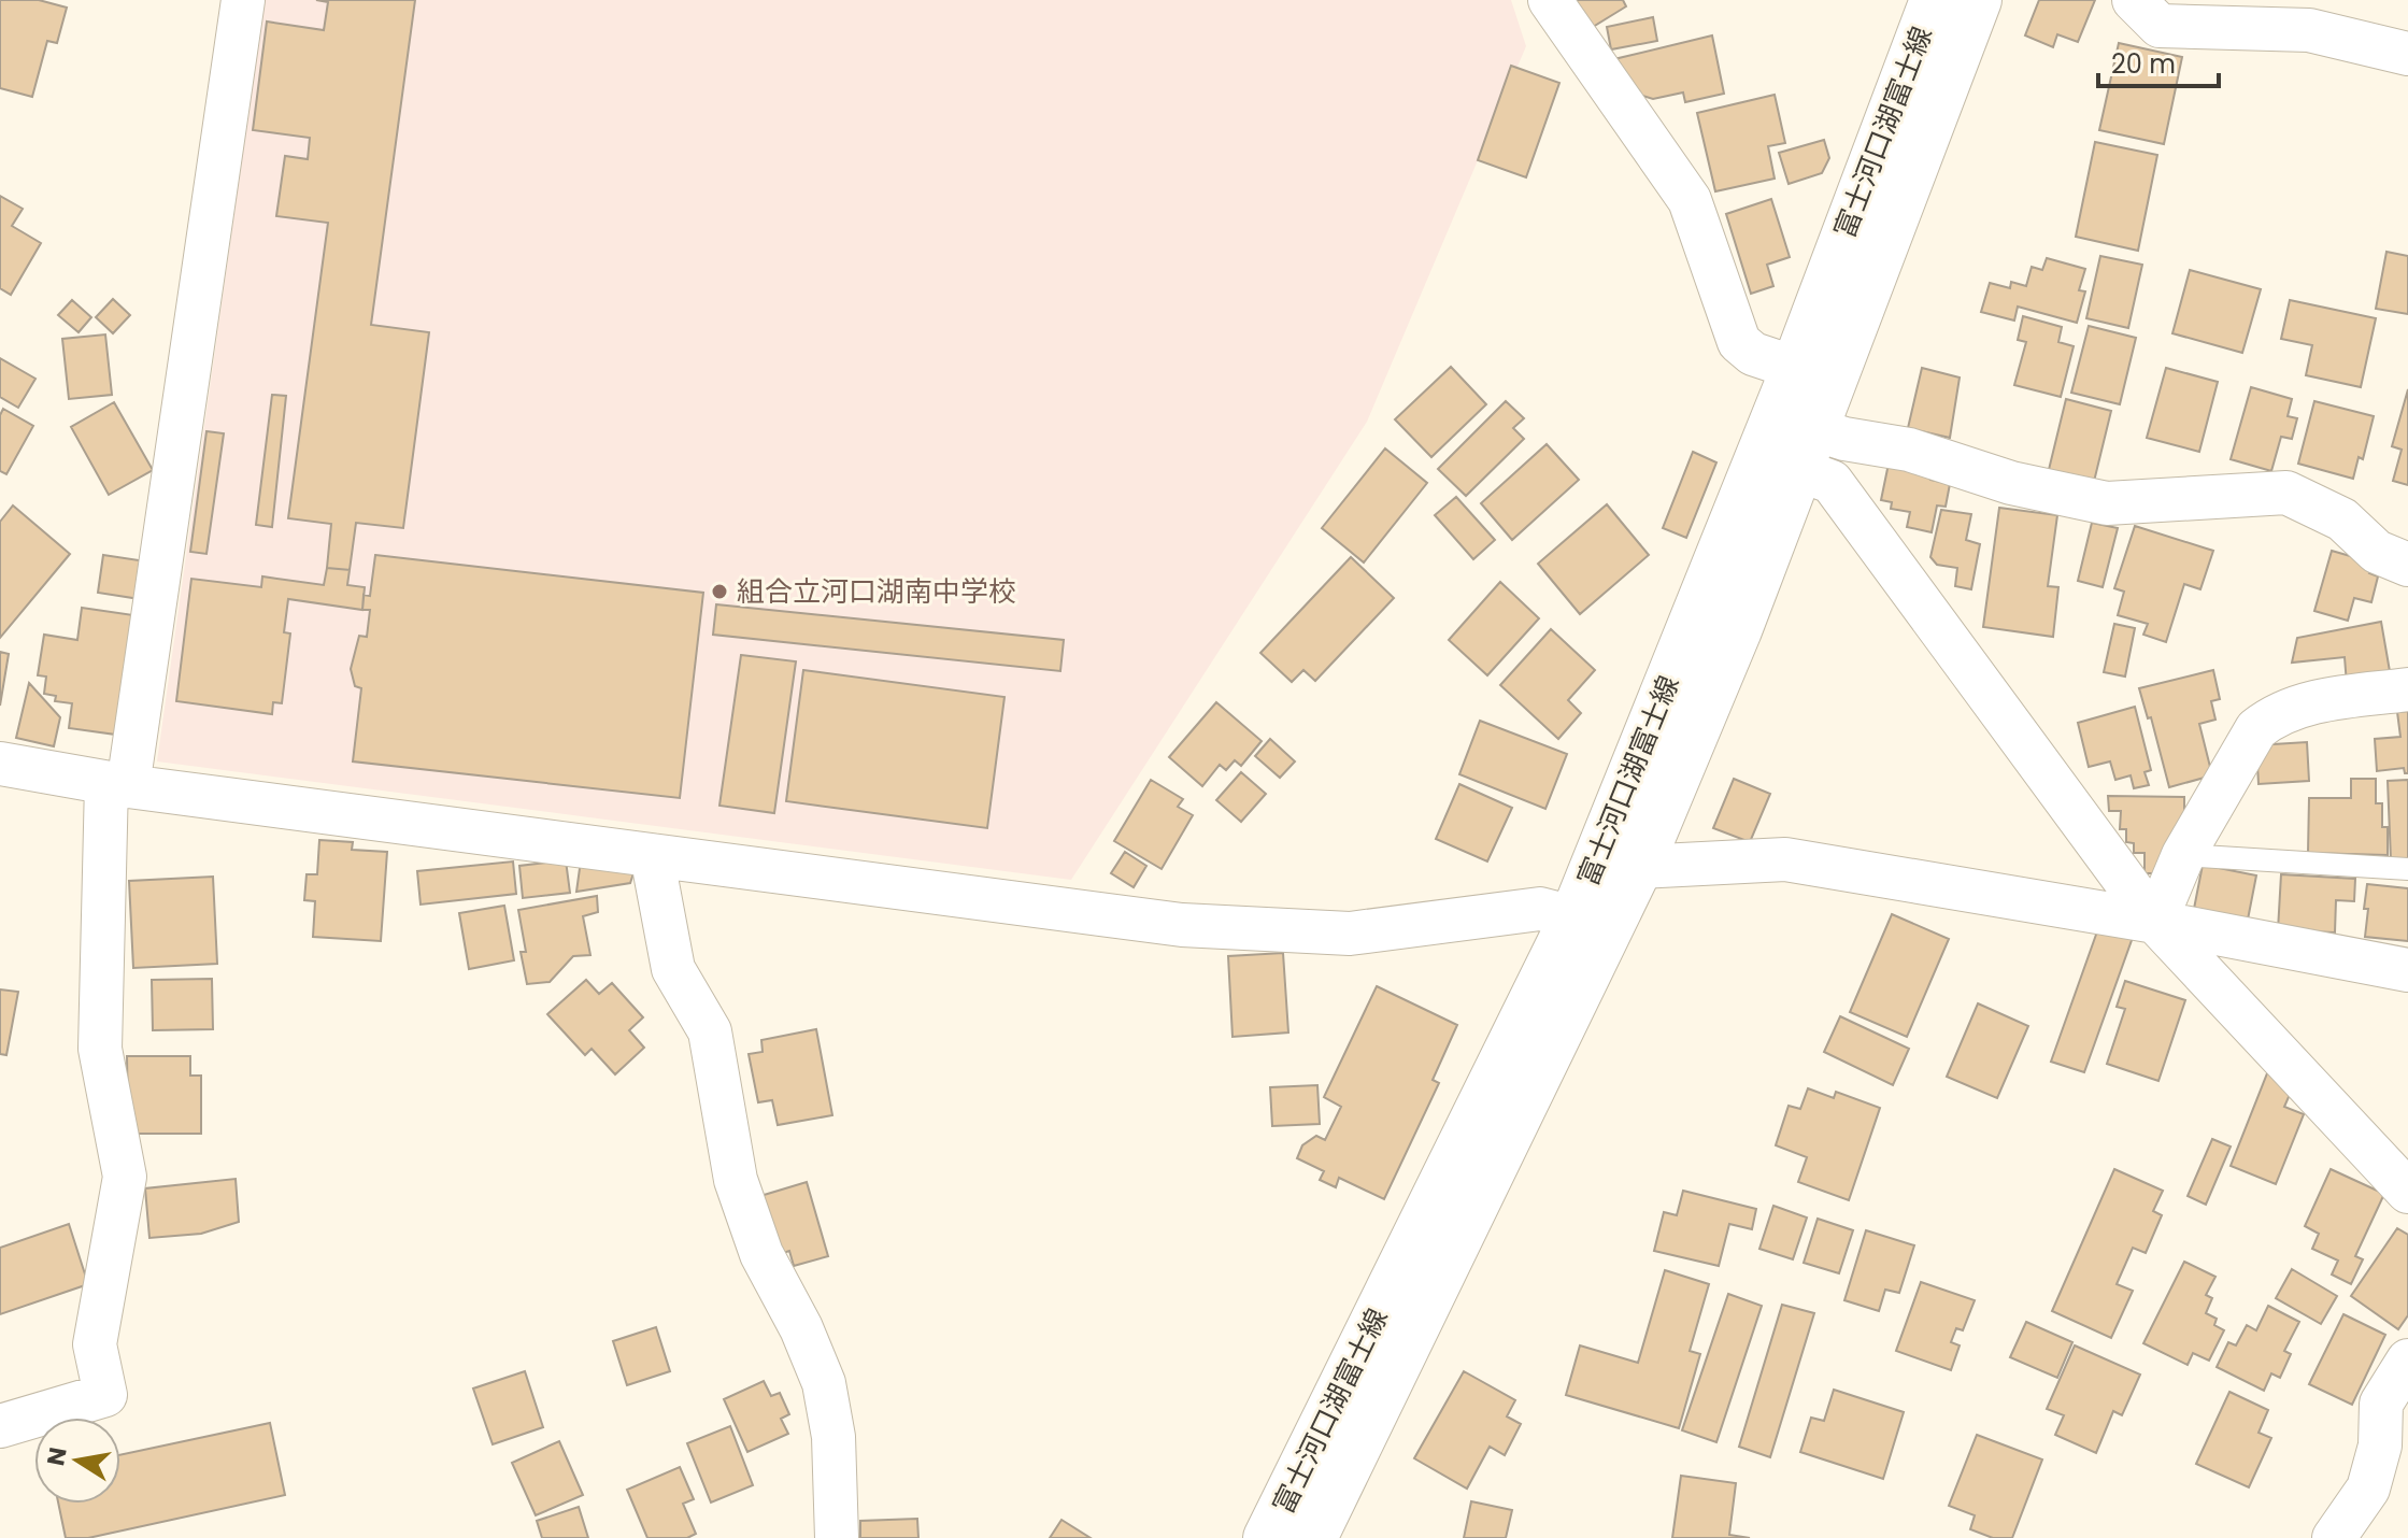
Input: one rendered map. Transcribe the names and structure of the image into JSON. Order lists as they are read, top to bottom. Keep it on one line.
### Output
{"streets":{"main road":["富士河口湖富士線"]},"places":["組合立河口湖南中学校"],"scale_bar":"20 m","north":"left"}
